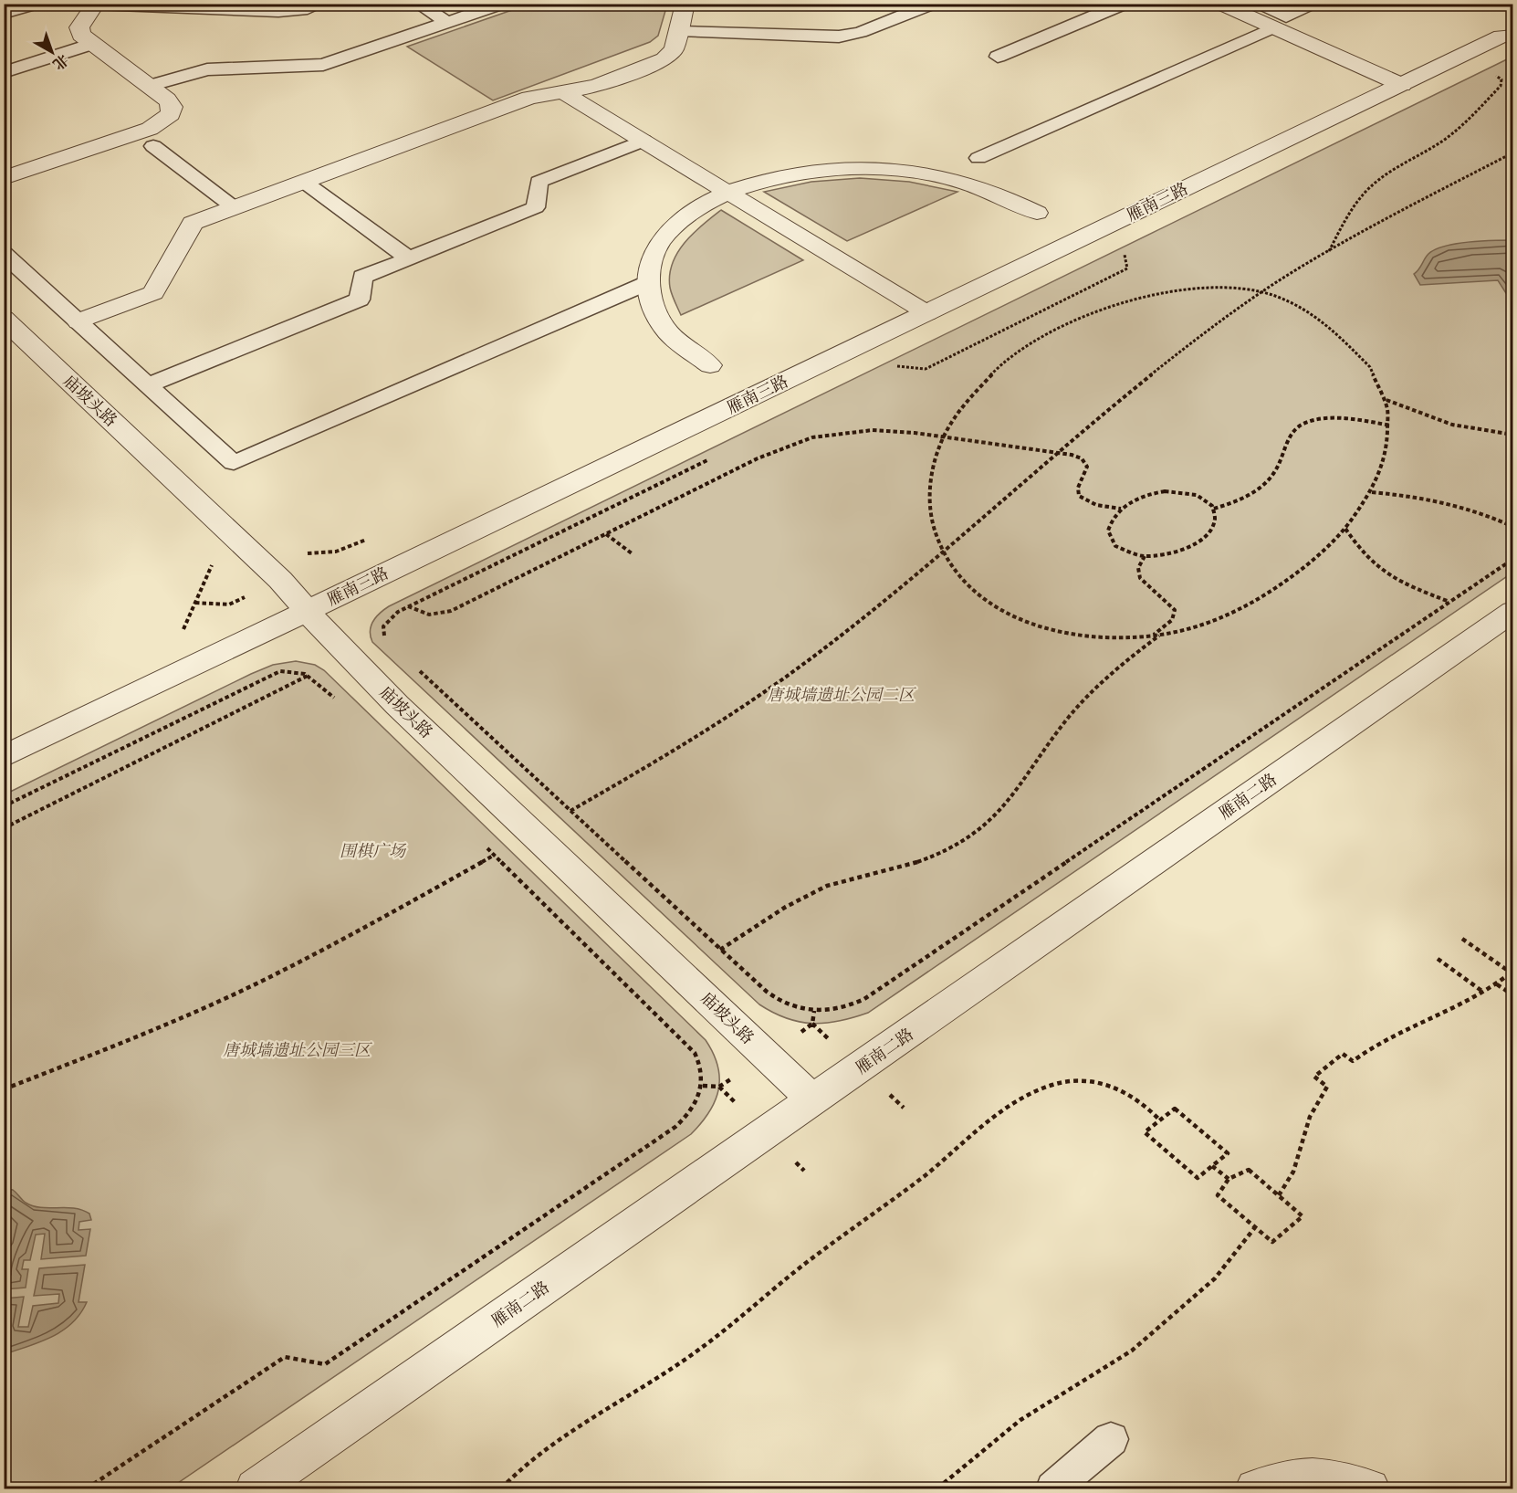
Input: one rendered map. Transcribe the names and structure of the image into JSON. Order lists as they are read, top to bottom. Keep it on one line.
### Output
{"streets":{"street":["雁南三路","庙坡头路","雁南二路"]},"crossings":[["雁南三路","庙坡头路"],["庙坡头路","雁南二路"]],"parks":["唐城墙遗址公园二区","围棋广场","唐城墙遗址公园三区"],"north":"bottom right"}
